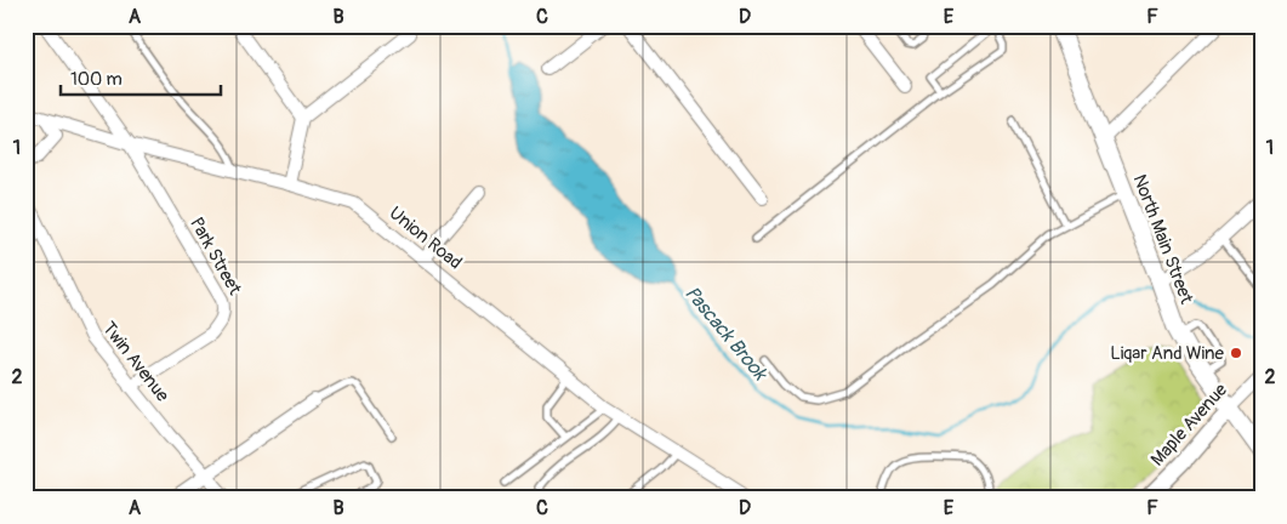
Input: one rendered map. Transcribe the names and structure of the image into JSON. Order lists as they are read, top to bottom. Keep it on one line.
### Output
{"streets":{"main road":["North Main Street"],"street":["Union Road","Park Street","Twin Avenue","Maple Avenue"]},"crossings":[["Union Road","Park Street"],["North Main Street","Maple Avenue"],["Park Street","Twin Avenue"]],"water":["Pascack Brook"],"places":["Liqar And Wine"],"scale_bar":"100 m","grid":{"columns":["A","B","C","D","E","F"],"rows":["1","2"]}}
